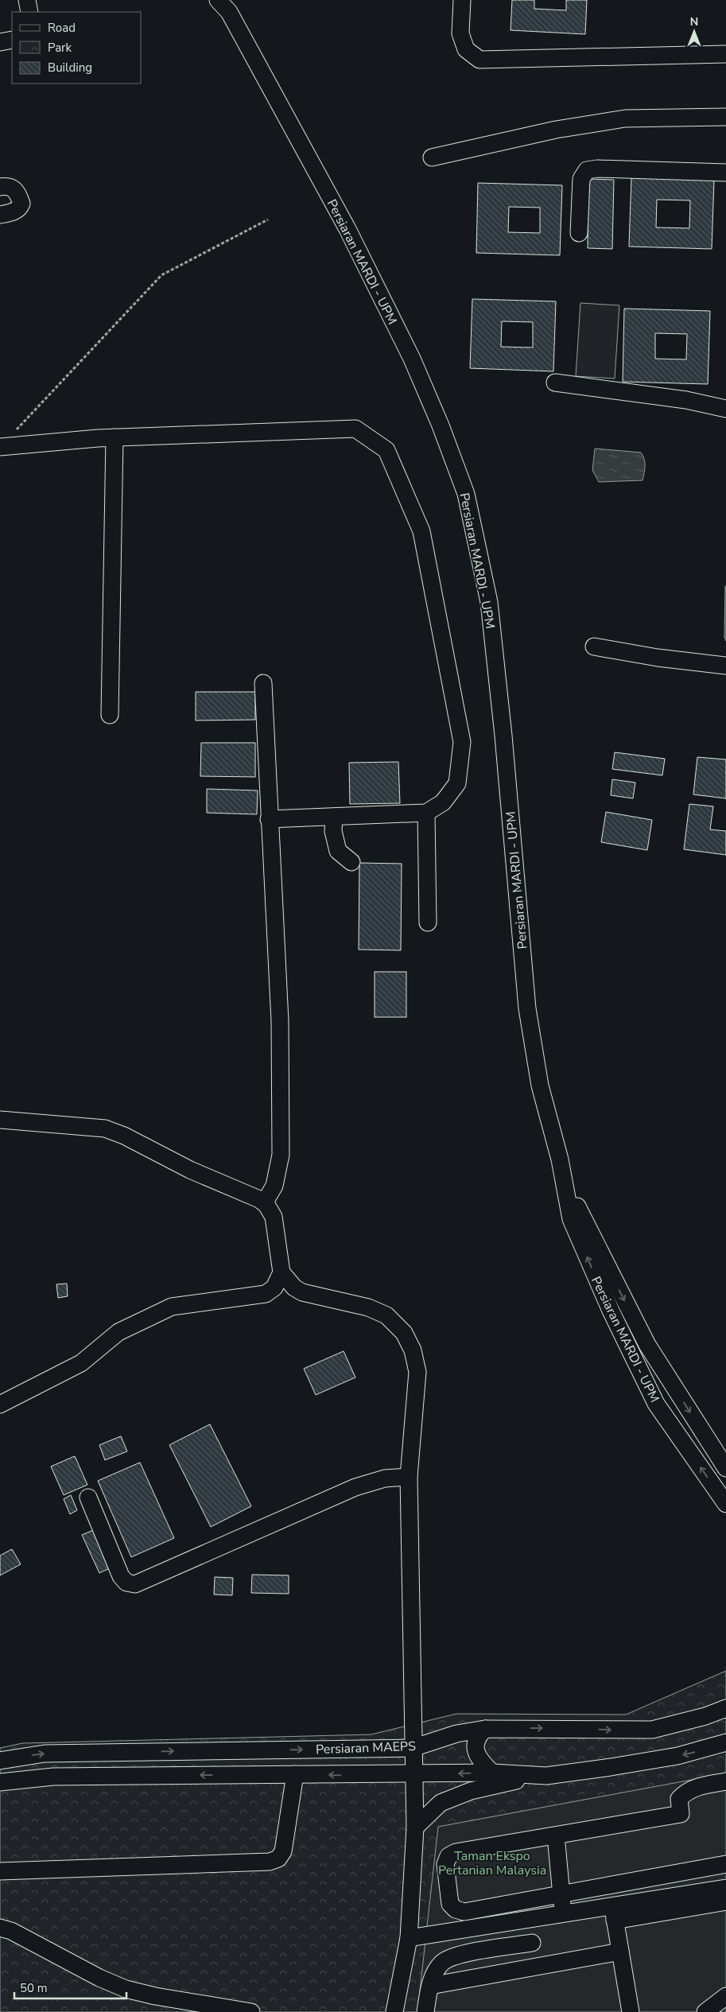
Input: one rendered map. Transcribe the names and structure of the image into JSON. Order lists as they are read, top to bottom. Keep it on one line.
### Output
{"streets":{"street":["Persiaran MARDI - UPM","Persiaran MAEPS"]},"parks":["Taman Ekspo Pertanian Malaysia"],"legend":["Road","Park","Building"],"scale_bar":"50 m","north":"top"}
